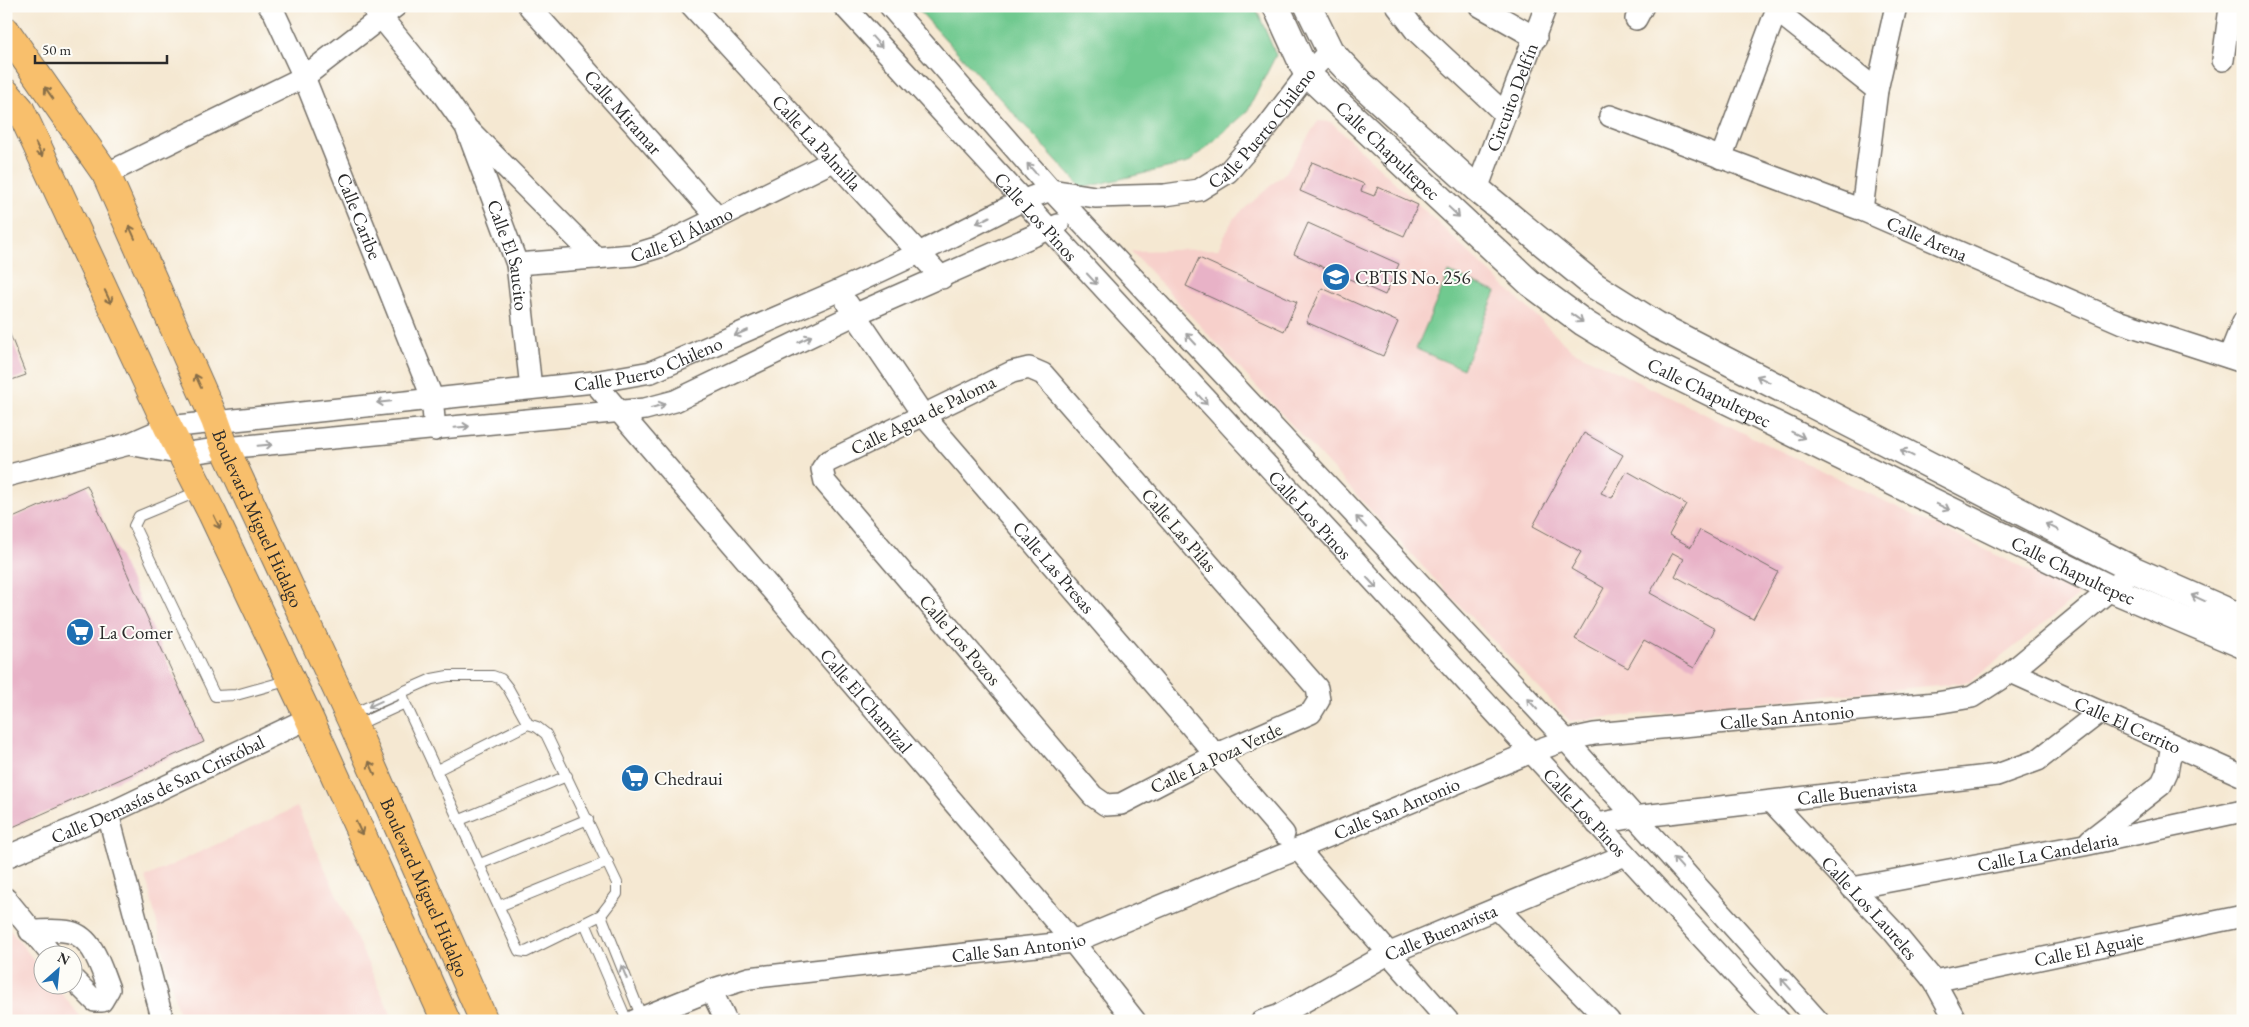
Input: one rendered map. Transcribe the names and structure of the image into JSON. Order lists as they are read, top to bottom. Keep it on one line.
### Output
{"streets":{"main road":["Boulevard Miguel Hidalgo"],"street":["Circuito Delfín","Calle Miramar","Calle Puerto Chileno","Calle La Palmilla","Calle Chapultepec","Calle Caribe","Calle Los Pinos","Calle El Álamo","Calle Arena","Calle El Saucito","Calle Agua de Paloma","Calle Las Pilas","Calle Las Presas","Calle Los Pozos","Calle El Chamizal","Calle San Antonio","Calle El Cerrito","Calle La Poza Verde","Calle Demasías de San Cristóbal","Calle Buenavista","Calle La Candelaria","Calle Los Laureles","Calle El Aguaje"]},"crossings":[["Circuito Delfín","Calle Chapultepec"],["Calle Miramar","Calle El Álamo"],["Calle Puerto Chileno","Calle La Palmilla"],["Calle Puerto Chileno","Calle Chapultepec"],["Calle Puerto Chileno","Calle Caribe"],["Calle Puerto Chileno","Calle Los Pinos"],["Calle Puerto Chileno","Calle El Saucito"],["Calle Puerto Chileno","Boulevard Miguel Hidalgo"],["Calle Puerto Chileno","Calle Las Presas"],["Calle Puerto Chileno","Calle El Chamizal"],["Calle La Palmilla","Calle El Álamo"],["Calle Chapultepec","Calle San Antonio"],["Calle Los Pinos","Calle San Antonio"],["Calle Los Pinos","Calle Buenavista"],["Calle El Álamo","Calle El Saucito"],["Calle Agua de Paloma","Calle Las Pilas"],["Calle Agua de Paloma","Calle Las Presas"],["Calle Agua de Paloma","Calle Los Pozos"],["Boulevard Miguel Hidalgo","Calle Demasías de San Cristóbal"],["Calle Las Pilas","Calle La Poza Verde"],["Calle Las Presas","Calle San Antonio"],["Calle Las Presas","Calle La Poza Verde"],["Calle Las Presas","Calle Buenavista"],["Calle Los Pozos","Calle La Poza Verde"],["Calle El Chamizal","Calle San Antonio"],["Calle San Antonio","Calle El Cerrito"],["Calle El Cerrito","Calle Buenavista"],["Calle Buenavista","Calle Los Laureles"],["Calle La Candelaria","Calle Los Laureles"],["Calle Los Laureles","Calle El Aguaje"]],"places":{"school or university":["CBTIS No. 256"],"supermarket":["La Comer","Chedraui"]},"scale_bar":"50 m","north":"top right"}
